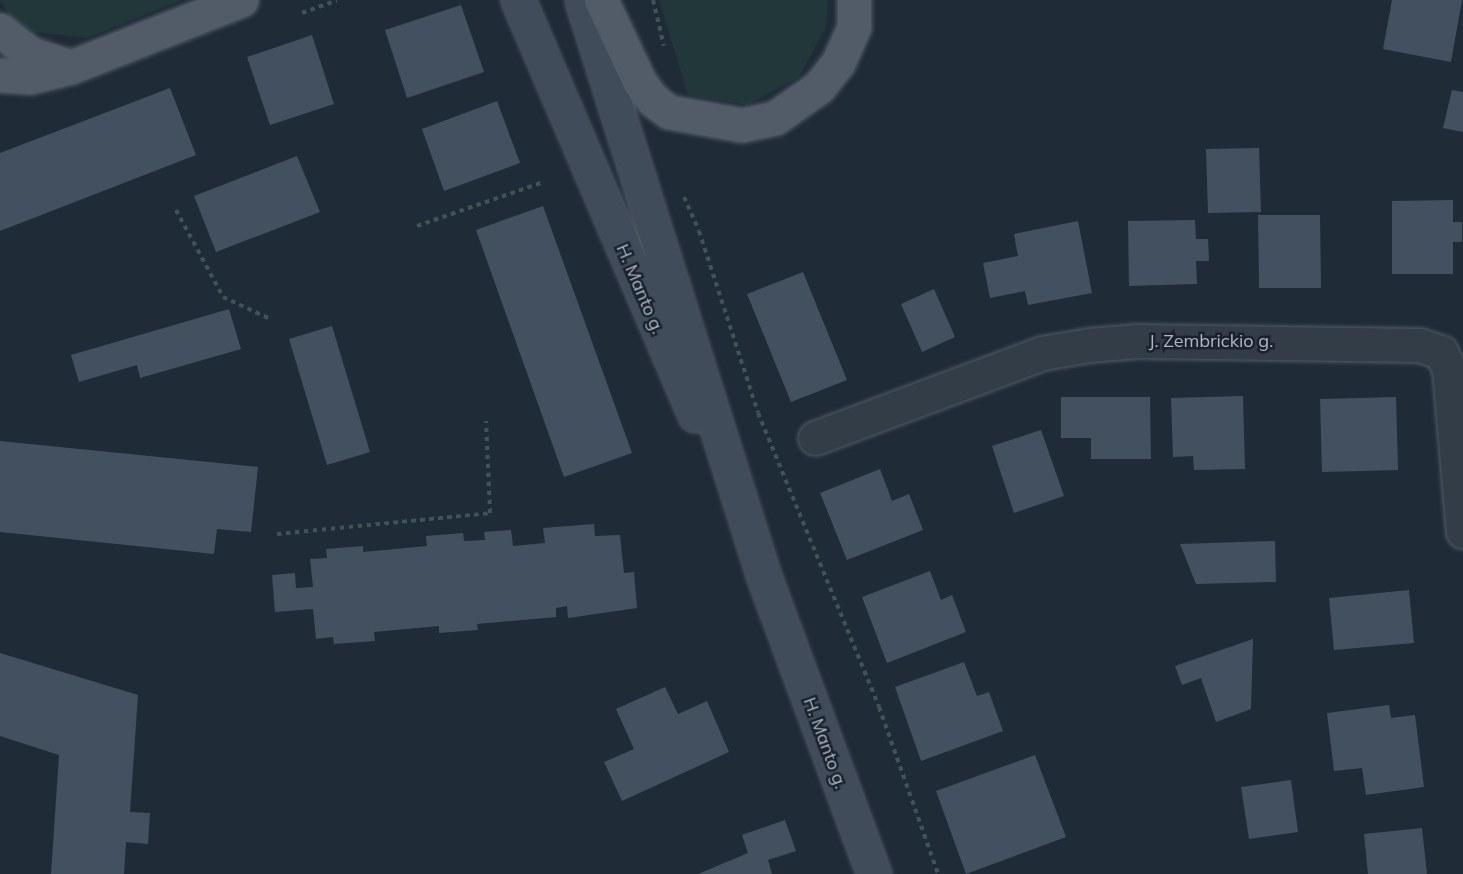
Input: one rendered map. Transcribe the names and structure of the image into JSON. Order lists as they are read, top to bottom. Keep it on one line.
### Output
{"streets":{"main road":["H. Manto g."],"street":["J. Zembrickio g."]}}
